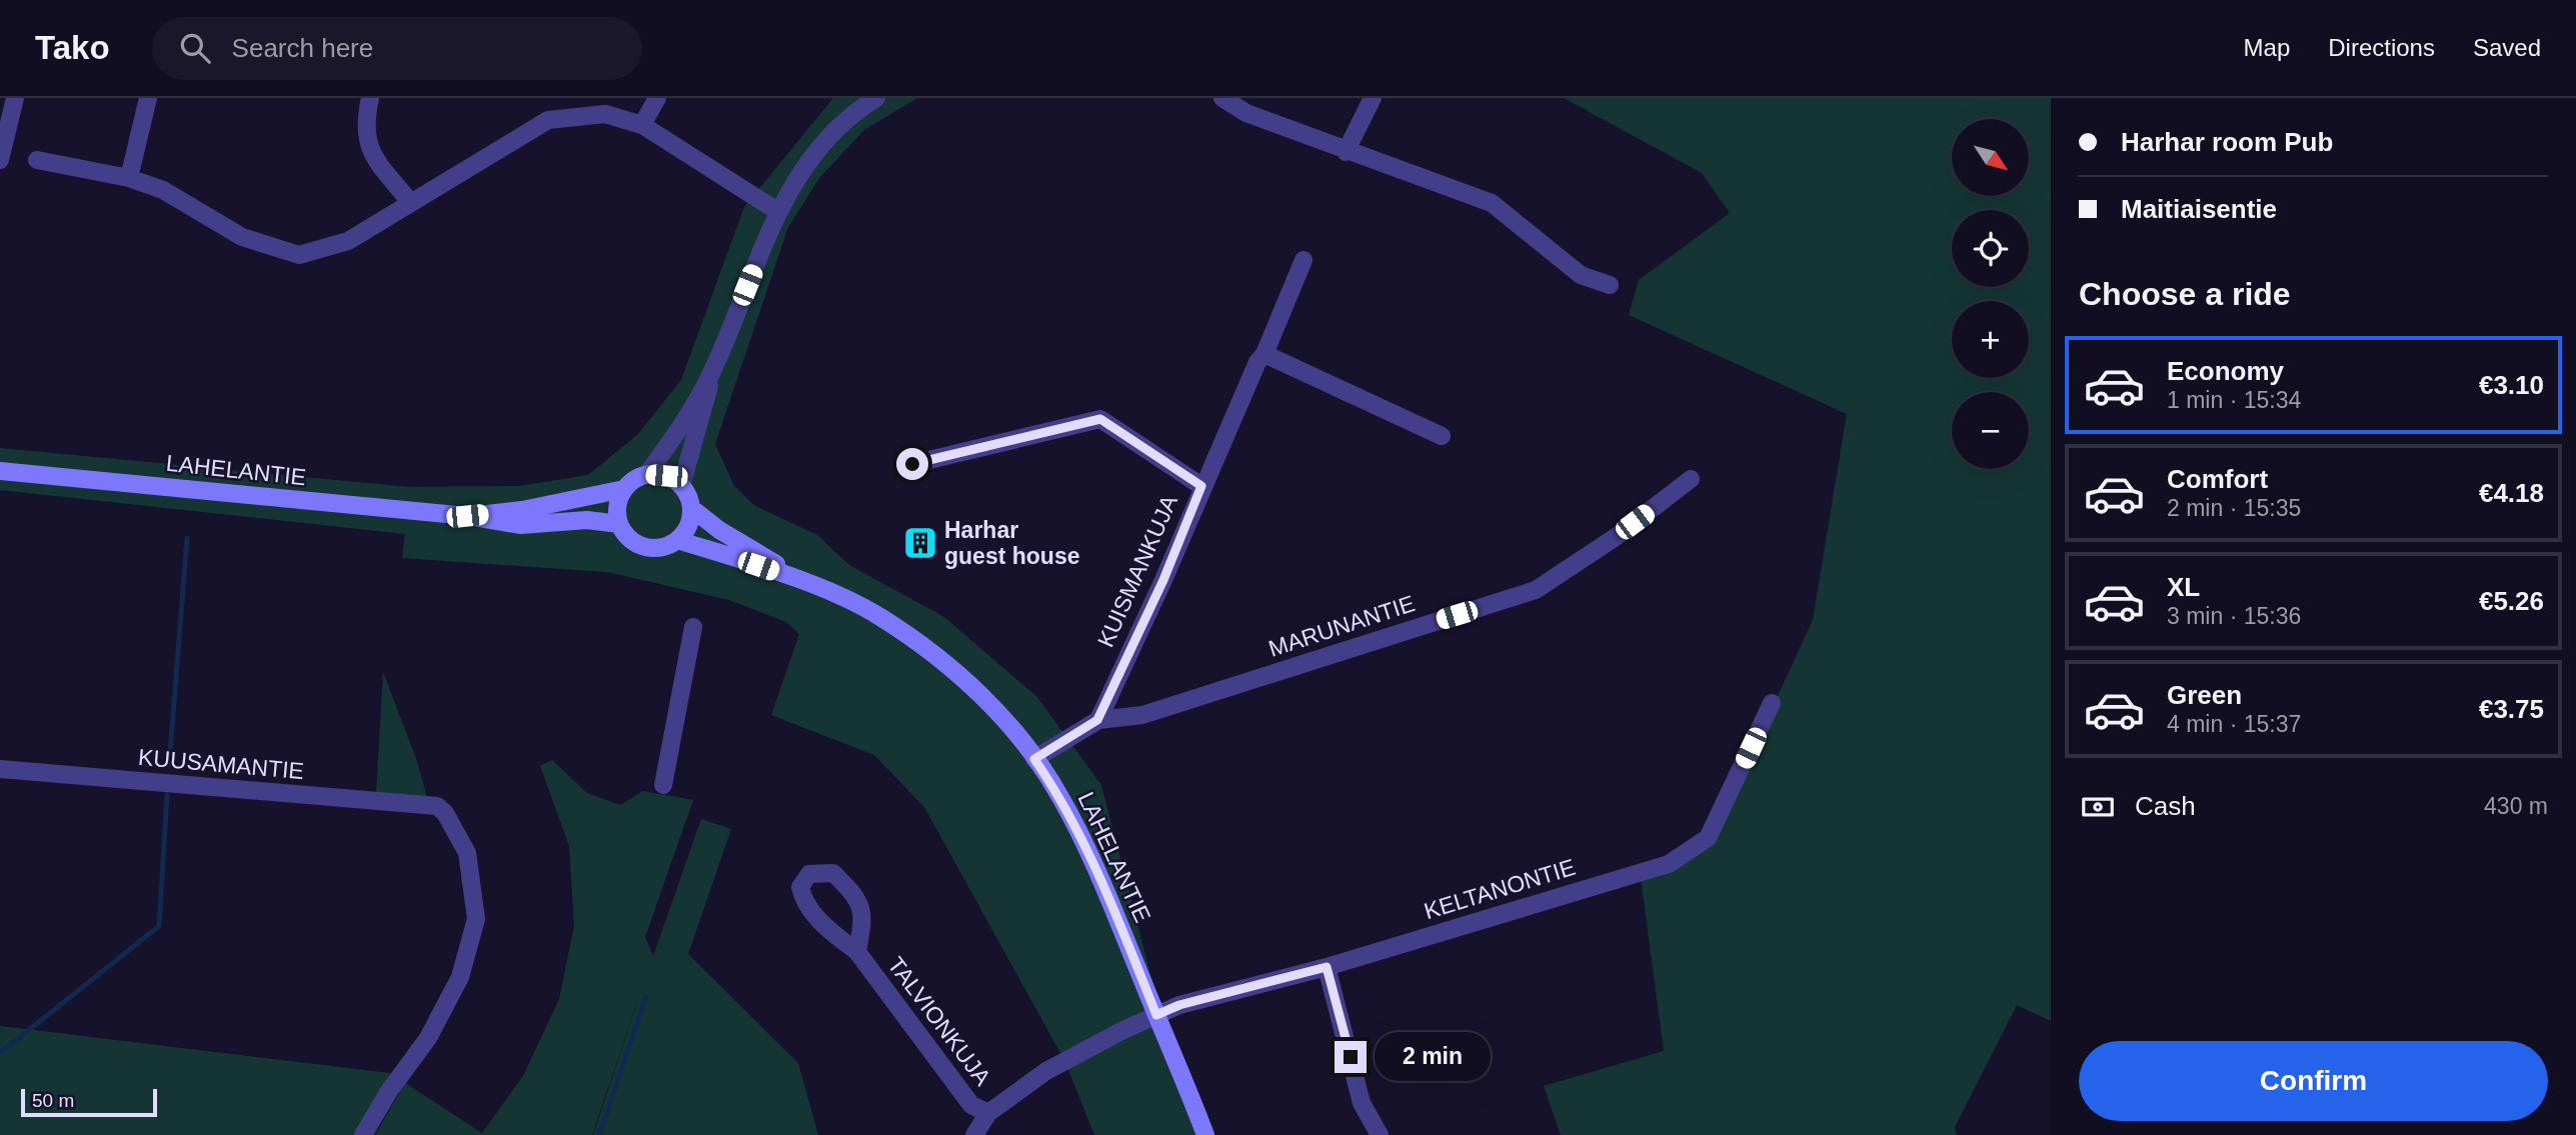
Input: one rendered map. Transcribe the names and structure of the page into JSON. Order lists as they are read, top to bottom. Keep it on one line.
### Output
{"streets":{"main road":["LAHELANTIE"],"street":["KUISMANKUJA","MARUNANTIE","KUUSAMANTIE","KELTANONTIE","TALVIONKUJA"]},"crossings":[["LAHELANTIE","KELTANONTIE"],["KUISMANKUJA","MARUNANTIE"],["KELTANONTIE","TALVIONKUJA"]],"places":{"building":["Harhar guest house"]},"scale_bar":"50 m","north":"bottom right","page":{"header":"Tako","search":"Search here","nav":["Map","Directions","Saved"],"banner":["Harhar room Pub","Maitiaisentie"],"map_buttons":["+","−"],"heading":"Choose a ride","list":[{"name":"Economy","note":"1 min · 15:34","value":"€3.10"},{"name":"Comfort","note":"2 min · 15:35","value":"€4.18"},{"name":"XL","note":"3 min · 15:36","value":"€5.26"},{"name":"Green","note":"4 min · 15:37","value":"€3.75"}],"pay":["Cash","430 m"],"buttons":"Confirm","bubble":"2 min","scale":"50 m"}}
